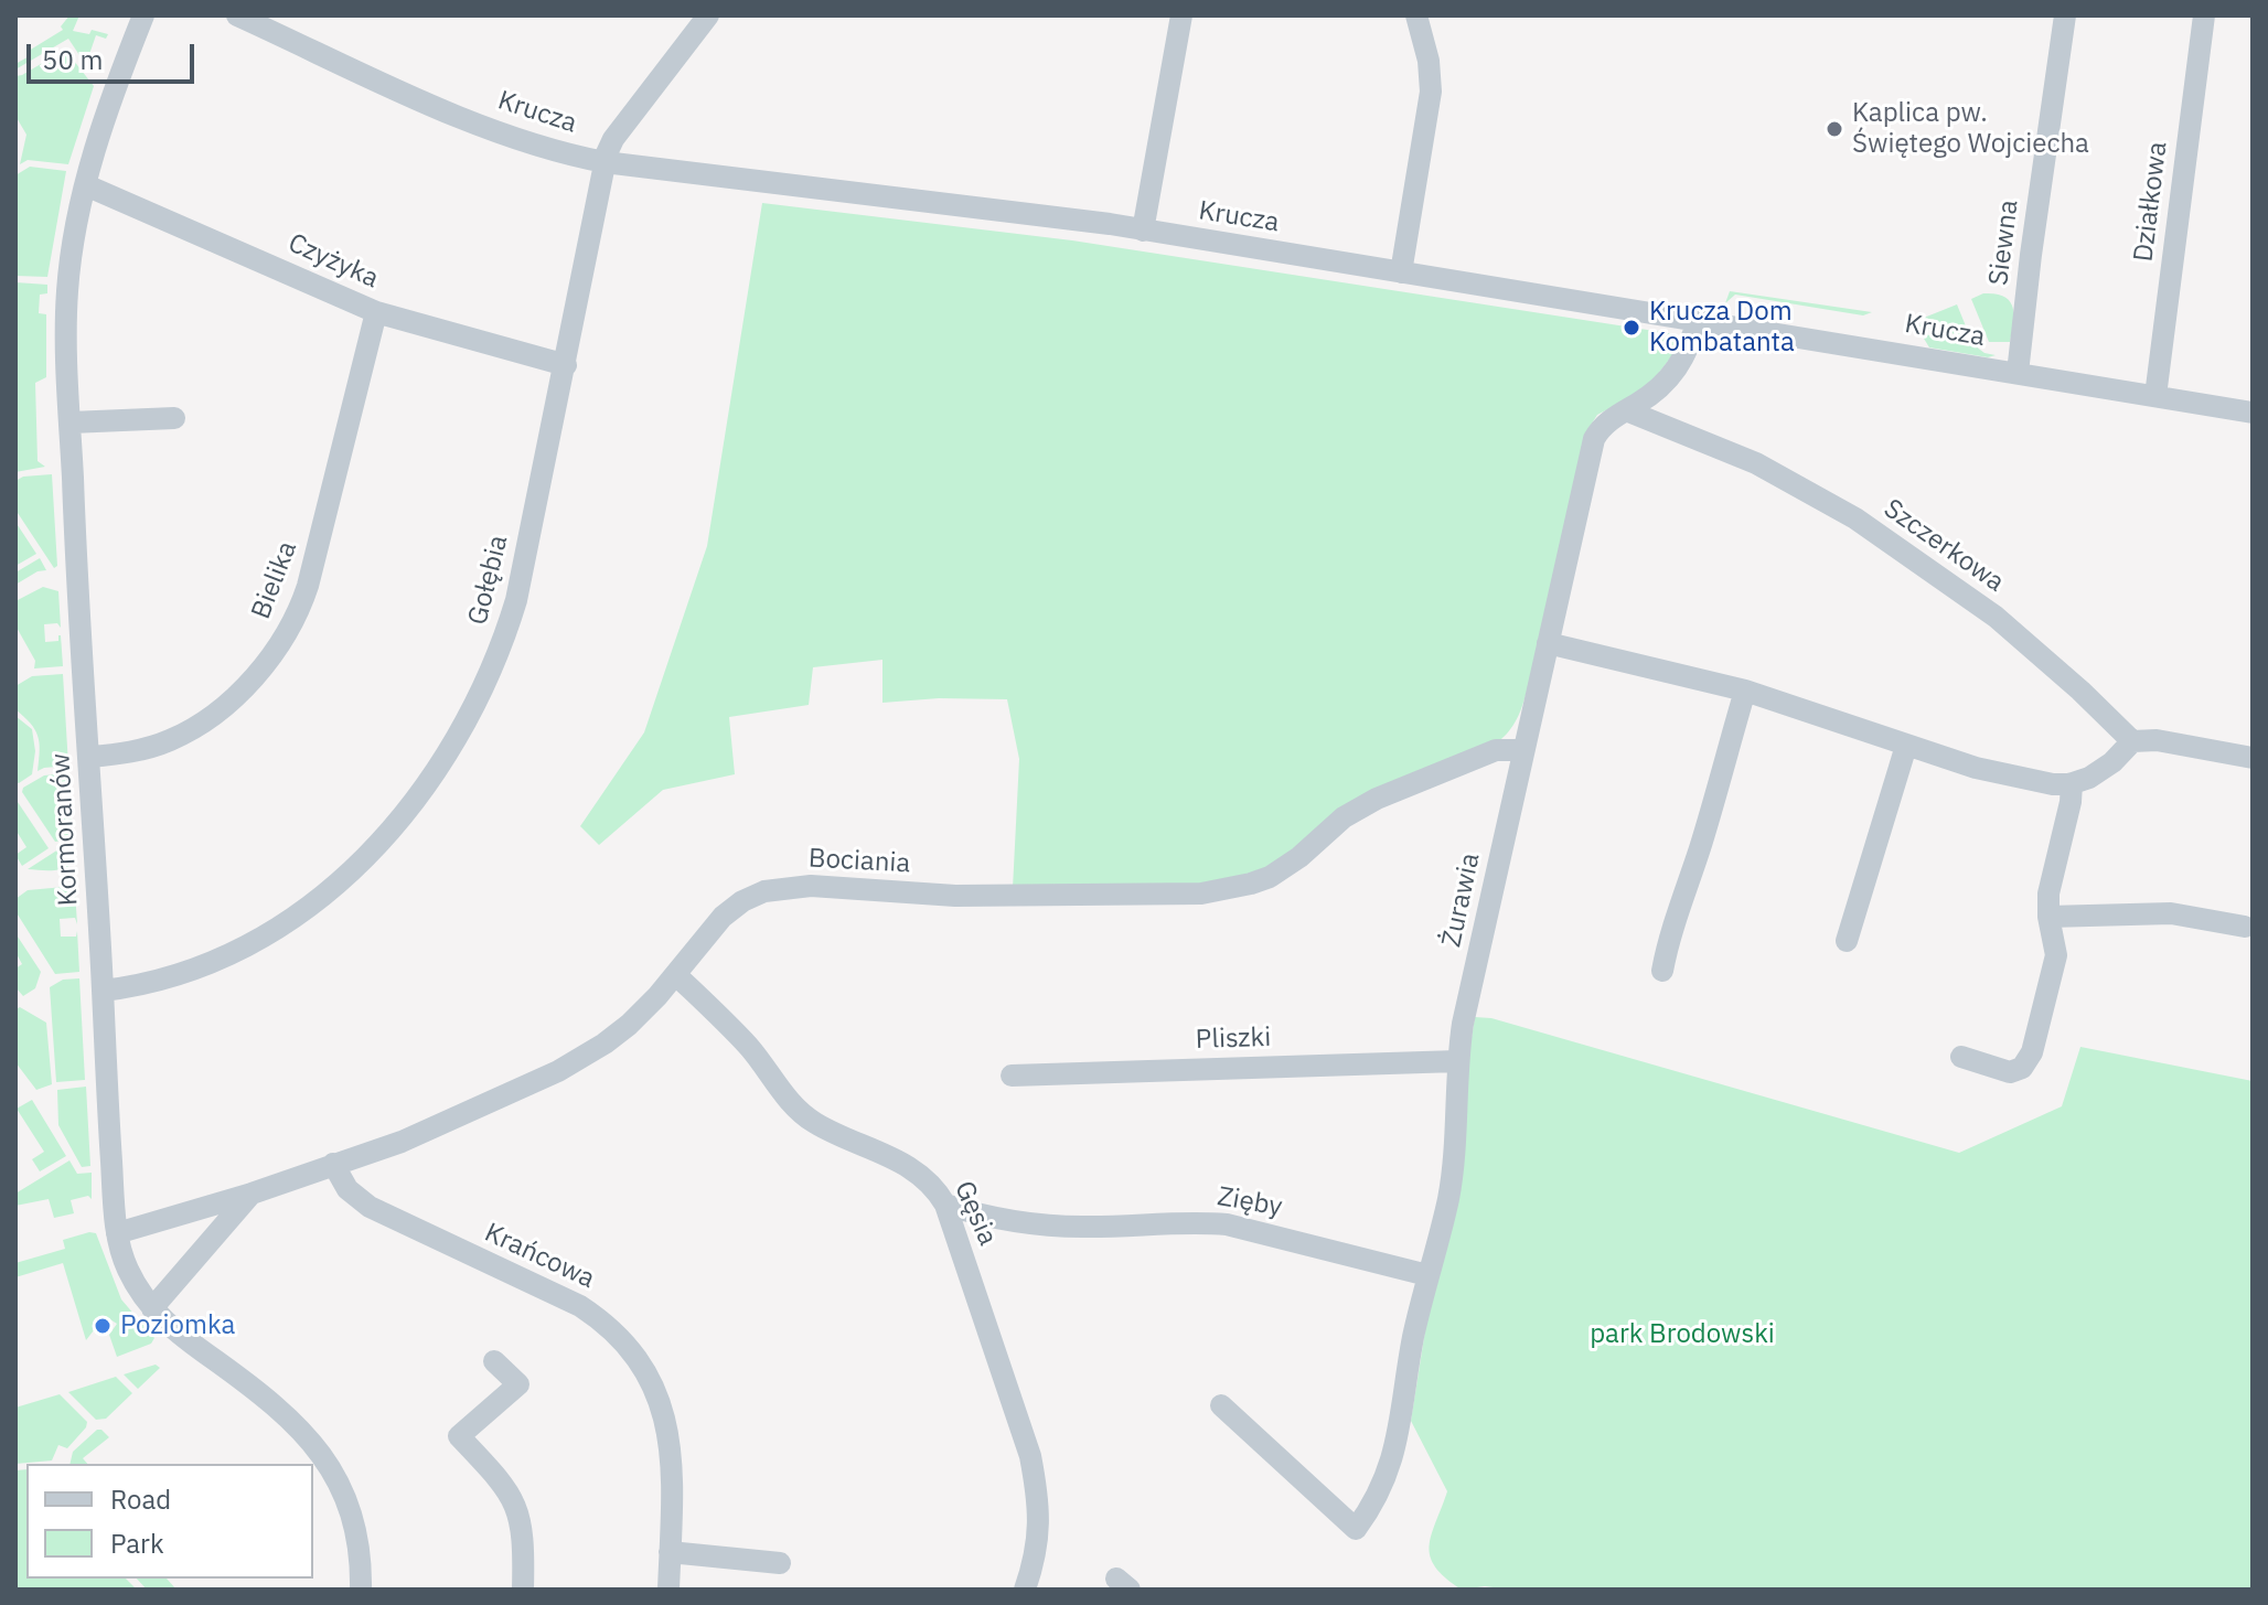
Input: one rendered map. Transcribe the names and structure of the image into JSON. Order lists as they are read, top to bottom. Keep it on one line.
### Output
{"streets":{"street":["Krucza","Działkowa","Siewna","Czyżyka","Szczerkowa","Bielika","Gołębia","Kormoranów","Bociania","Żurawia","Pliszki","Zięby","Gęsia","Krańcowa"]},"crossings":[["Krucza","Działkowa"],["Krucza","Siewna"],["Krucza","Gołębia"],["Krucza","Żurawia"],["Czyżyka","Bielika"],["Czyżyka","Gołębia"],["Czyżyka","Kormoranów"],["Szczerkowa","Żurawia"],["Bielika","Kormoranów"],["Gołębia","Kormoranów"],["Kormoranów","Bociania"],["Bociania","Żurawia"],["Bociania","Gęsia"],["Bociania","Krańcowa"],["Żurawia","Pliszki"],["Żurawia","Zięby"],["Zięby","Gęsia"]],"parks":["park Brodowski"],"places":["Kaplica pw. Świętego Wojciecha","Krucza Dom Kombatanta","Poziomka"],"legend":["Road","Park"],"scale_bar":"50 m"}
